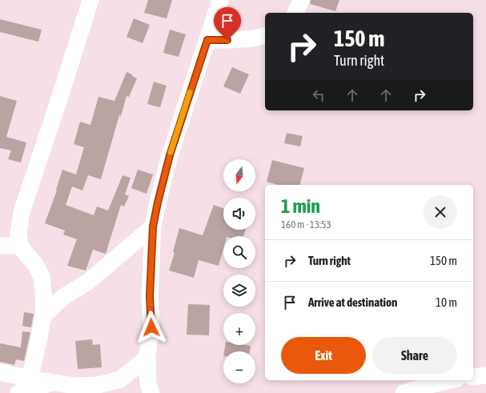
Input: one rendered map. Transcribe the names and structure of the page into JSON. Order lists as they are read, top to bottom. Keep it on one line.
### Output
{"north":"bottom","page":{"turn":["150 m","Turn right"],"map_buttons":["+","−"],"heading":["1 min","160 m · 13:53"],"list":[{"name":"Turn right","value":"150 m"},{"name":"Arrive at destination","value":"10 m"}],"buttons":["Exit","Share"]}}
